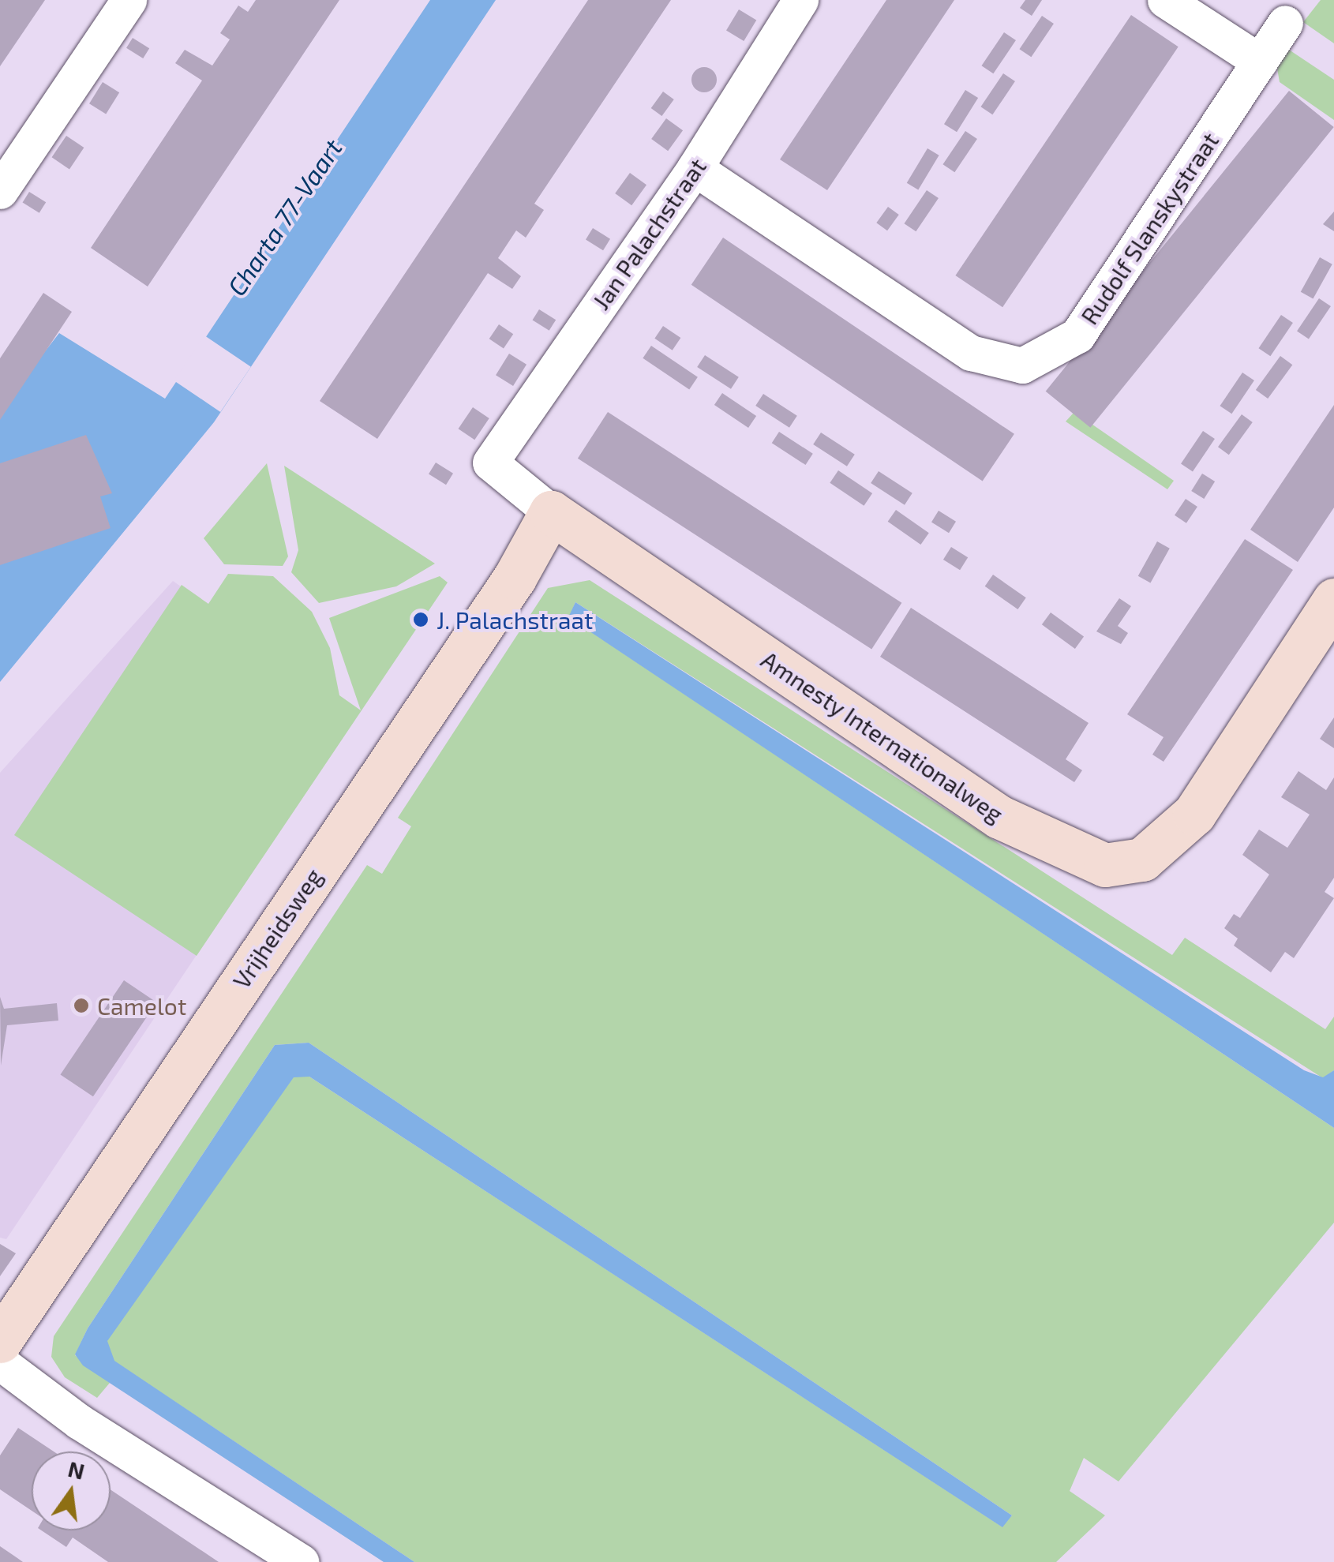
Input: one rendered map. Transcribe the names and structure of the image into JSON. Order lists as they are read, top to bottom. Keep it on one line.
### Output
{"streets":{"street":["Rudolf Slanskystraat","Jan Palachstraat","Amnesty Internationalweg","Vrijheidsweg"]},"crossings":[["Rudolf Slanskystraat","Jan Palachstraat"],["Jan Palachstraat","Amnesty Internationalweg"],["Amnesty Internationalweg","Vrijheidsweg"]],"water":["Charta 77-Vaart"],"places":["J. Palachstraat","Camelot"],"north":"top"}
